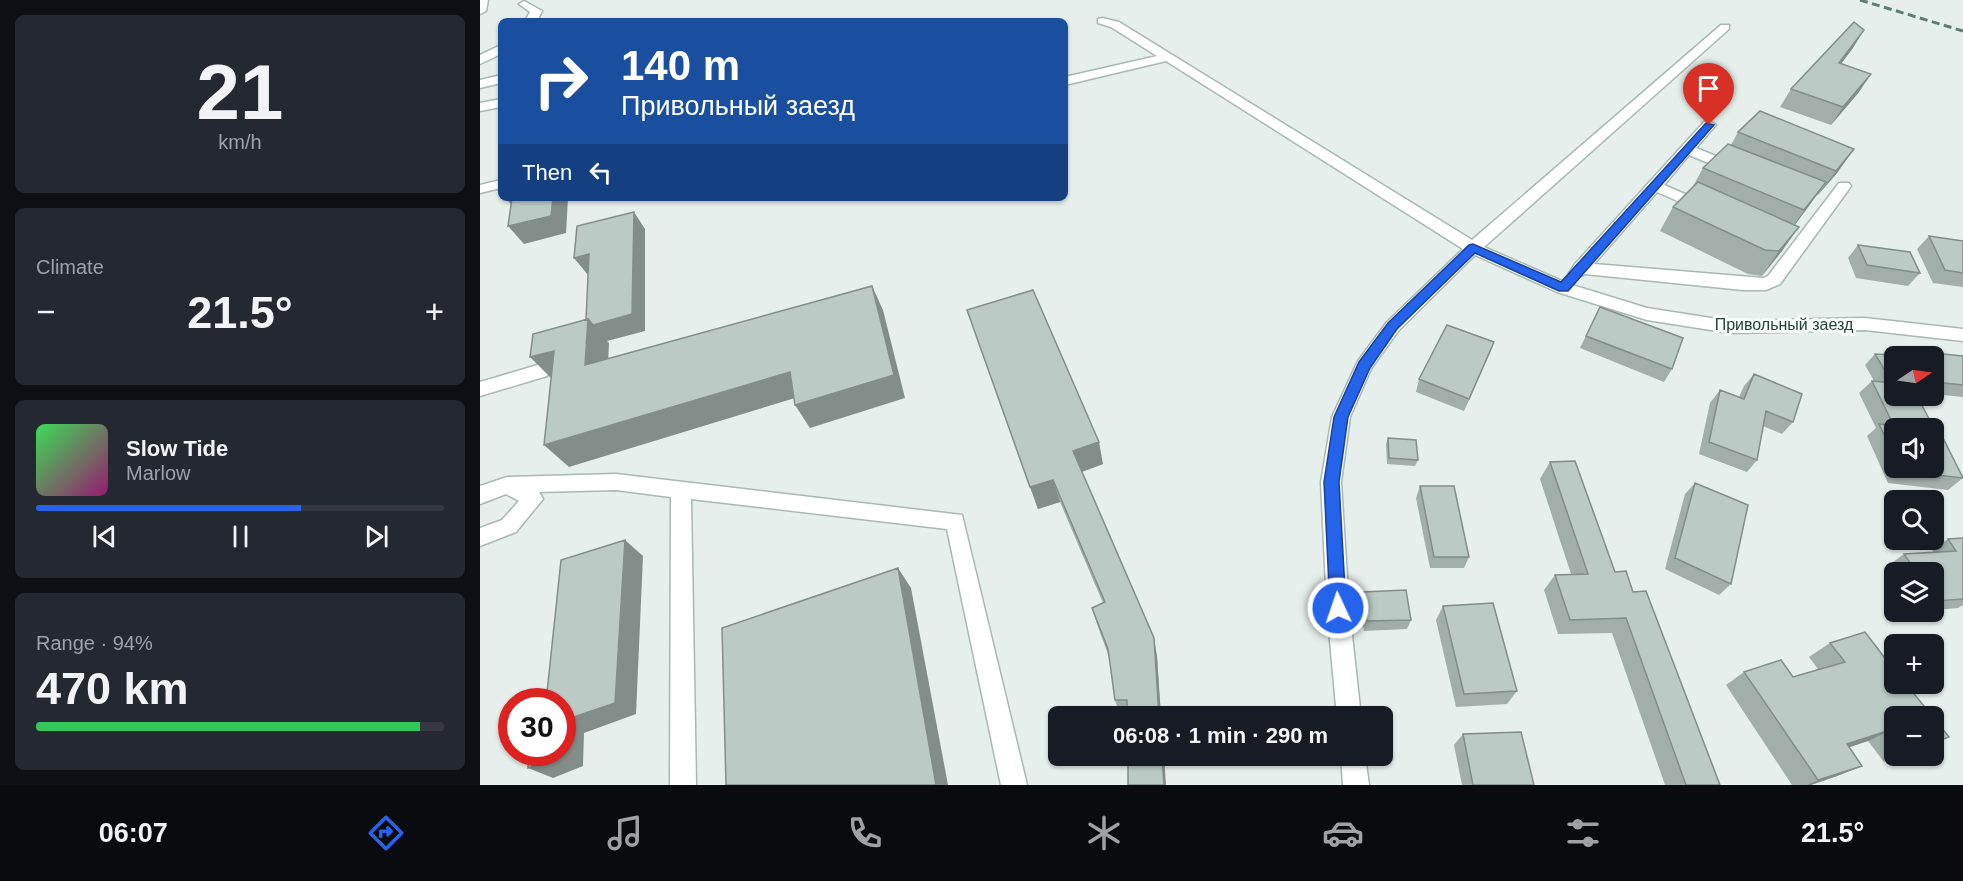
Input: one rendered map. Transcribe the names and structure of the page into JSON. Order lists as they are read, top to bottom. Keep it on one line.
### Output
{"streets":{"street":["Привольный заезд"]},"north":"right","page":{"tile":[["21","km/h"],"Climate",["Range · 94%","470 km"]],"turn":["140 m","Привольный заезд"],"then":"Then","heat":["−","21.5°","+"],"map_buttons":["+","−"],"song":["Slow Tide","Marlow"],"limit":"30","trip":"06:08 · 1 min · 290 m","tabs":["06:07","21.5°"]}}
